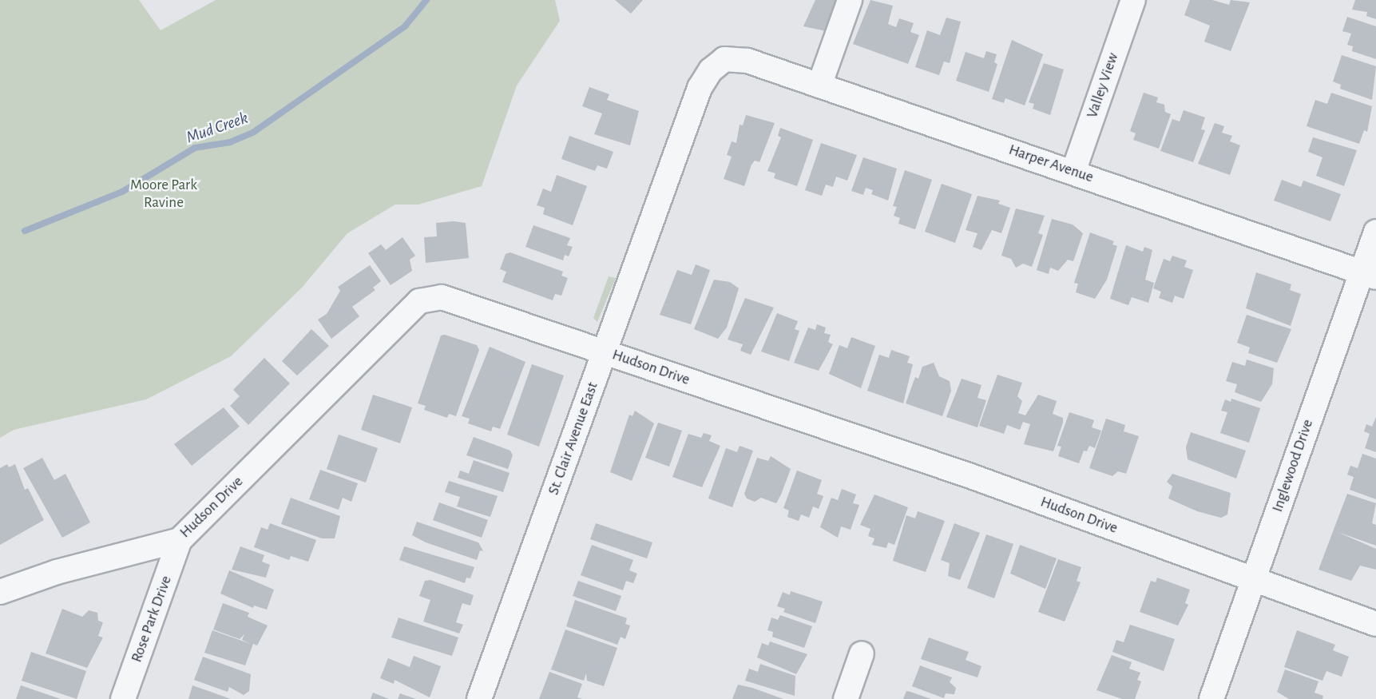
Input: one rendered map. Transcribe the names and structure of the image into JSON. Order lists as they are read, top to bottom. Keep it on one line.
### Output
{"streets":{"street":["Valley View","Harper Avenue","Hudson Drive","St. Clair Avenue East","Inglewood Drive","Rose Park Drive"]},"crossings":[["Valley View","Harper Avenue"],["Harper Avenue","St. Clair Avenue East"],["Harper Avenue","Inglewood Drive"],["Hudson Drive","St. Clair Avenue East"],["Hudson Drive","Inglewood Drive"],["Hudson Drive","Rose Park Drive"]],"water":["Mud Creek"],"parks":["Moore Park Ravine"]}
